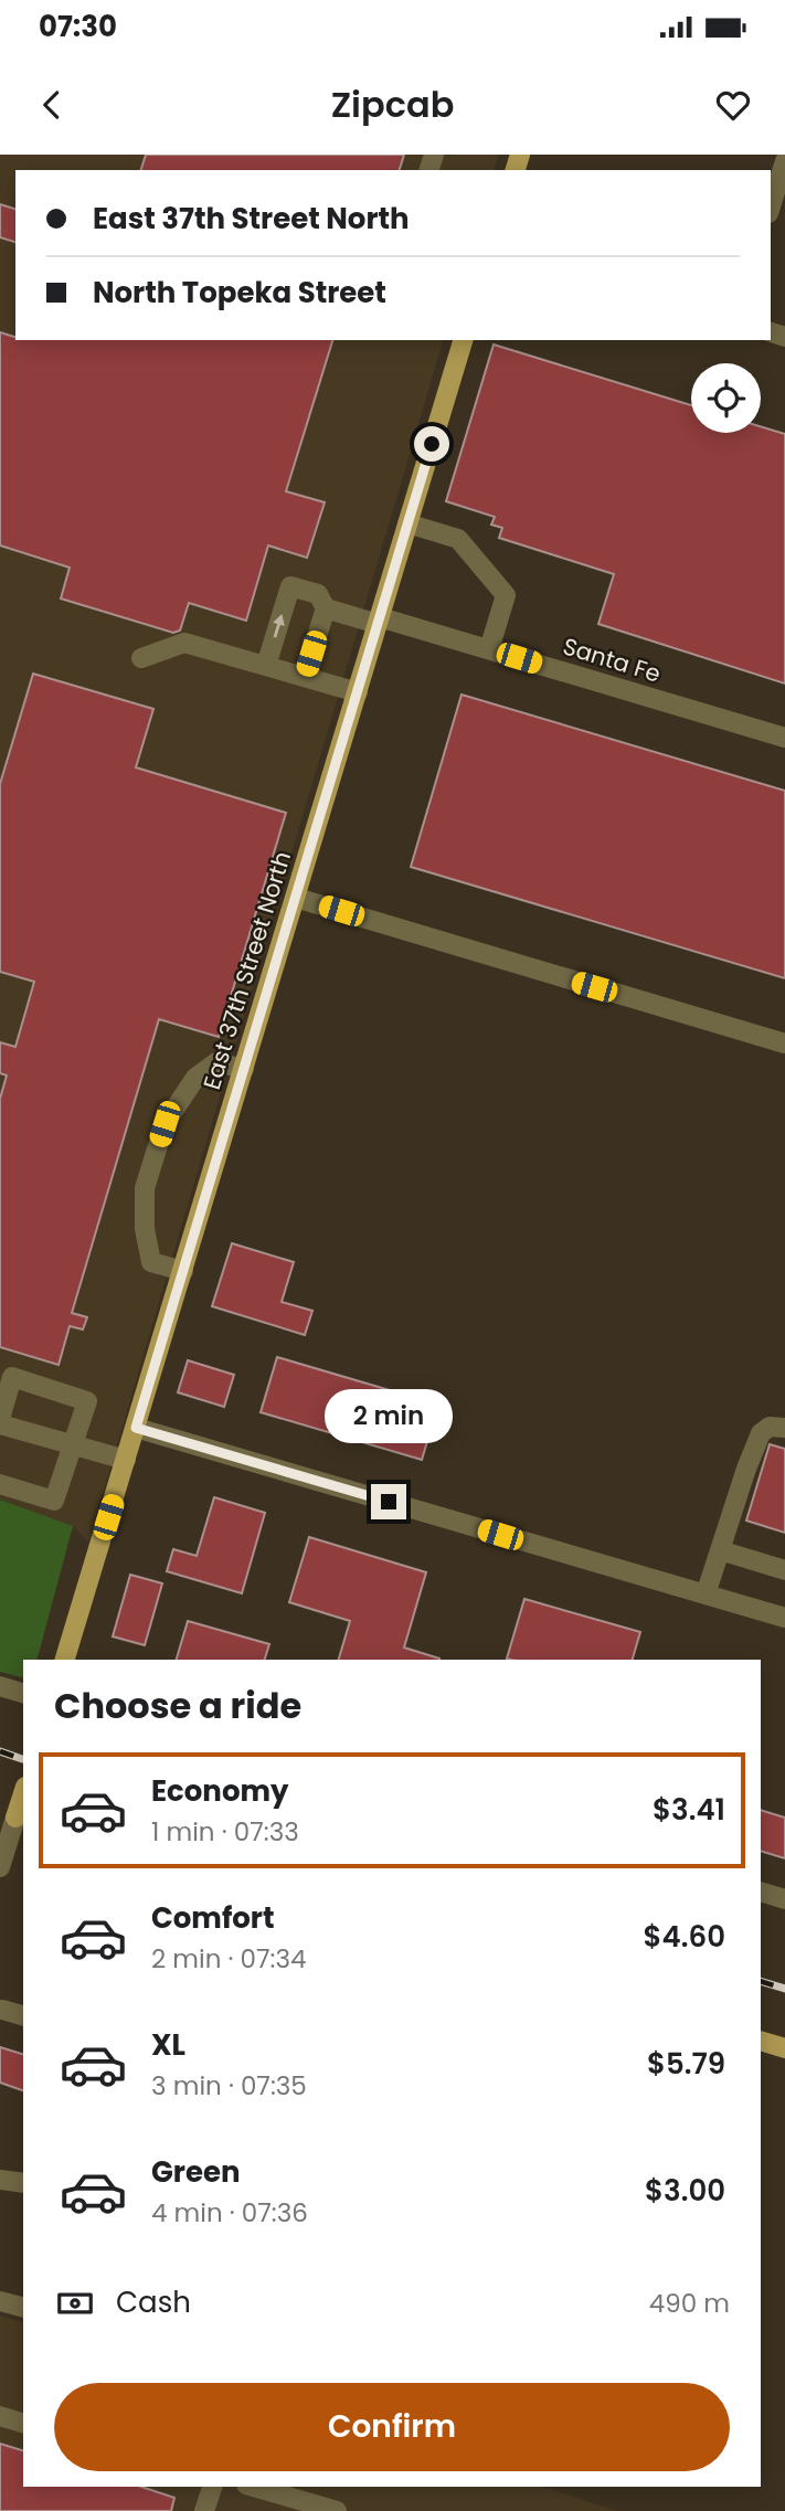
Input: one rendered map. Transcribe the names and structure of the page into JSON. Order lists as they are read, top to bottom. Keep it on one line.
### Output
{"streets":{"main road":["East 37th Street North"],"street":["Santa Fe"]},"crossings":[["Santa Fe","East 37th Street North"]],"page":{"status":"07:30","header":"Zipcab","banner":["East 37th Street North","North Topeka Street"],"bubble":"2 min","heading":"Choose a ride","list":[{"name":"Economy","note":"1 min · 07:33","value":"$3.41"},{"name":"Comfort","note":"2 min · 07:34","value":"$4.60"},{"name":"XL","note":"3 min · 07:35","value":"$5.79"},{"name":"Green","note":"4 min · 07:36","value":"$3.00"}],"pay":["Cash","490 m"],"buttons":"Confirm"}}
